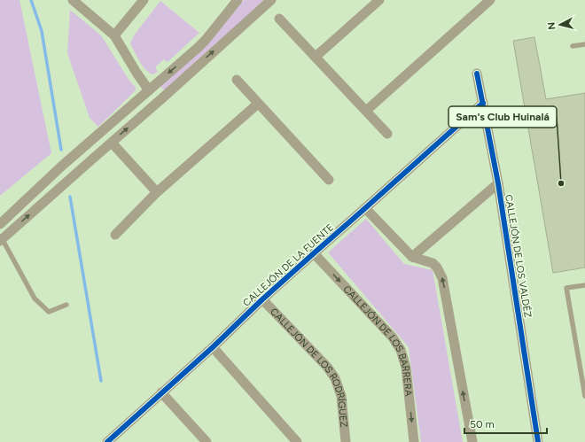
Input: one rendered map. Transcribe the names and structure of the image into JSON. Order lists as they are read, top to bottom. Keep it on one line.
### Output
{"streets":{"street":["CALLEJÓN DE LOS VALDÉZ","CALLEJÓN DE LA FUENTE","CALLEJÓN DE LOS BARRERA","CALLEJÓN DE LOS RODRÍGUEZ"]},"crossings":[["CALLEJÓN DE LOS VALDÉZ","CALLEJÓN DE LA FUENTE"],["CALLEJÓN DE LA FUENTE","CALLEJÓN DE LOS BARRERA"],["CALLEJÓN DE LA FUENTE","CALLEJÓN DE LOS RODRÍGUEZ"]],"places":["Sam's Club Huinalá"],"scale_bar":"50 m","north":"left"}
